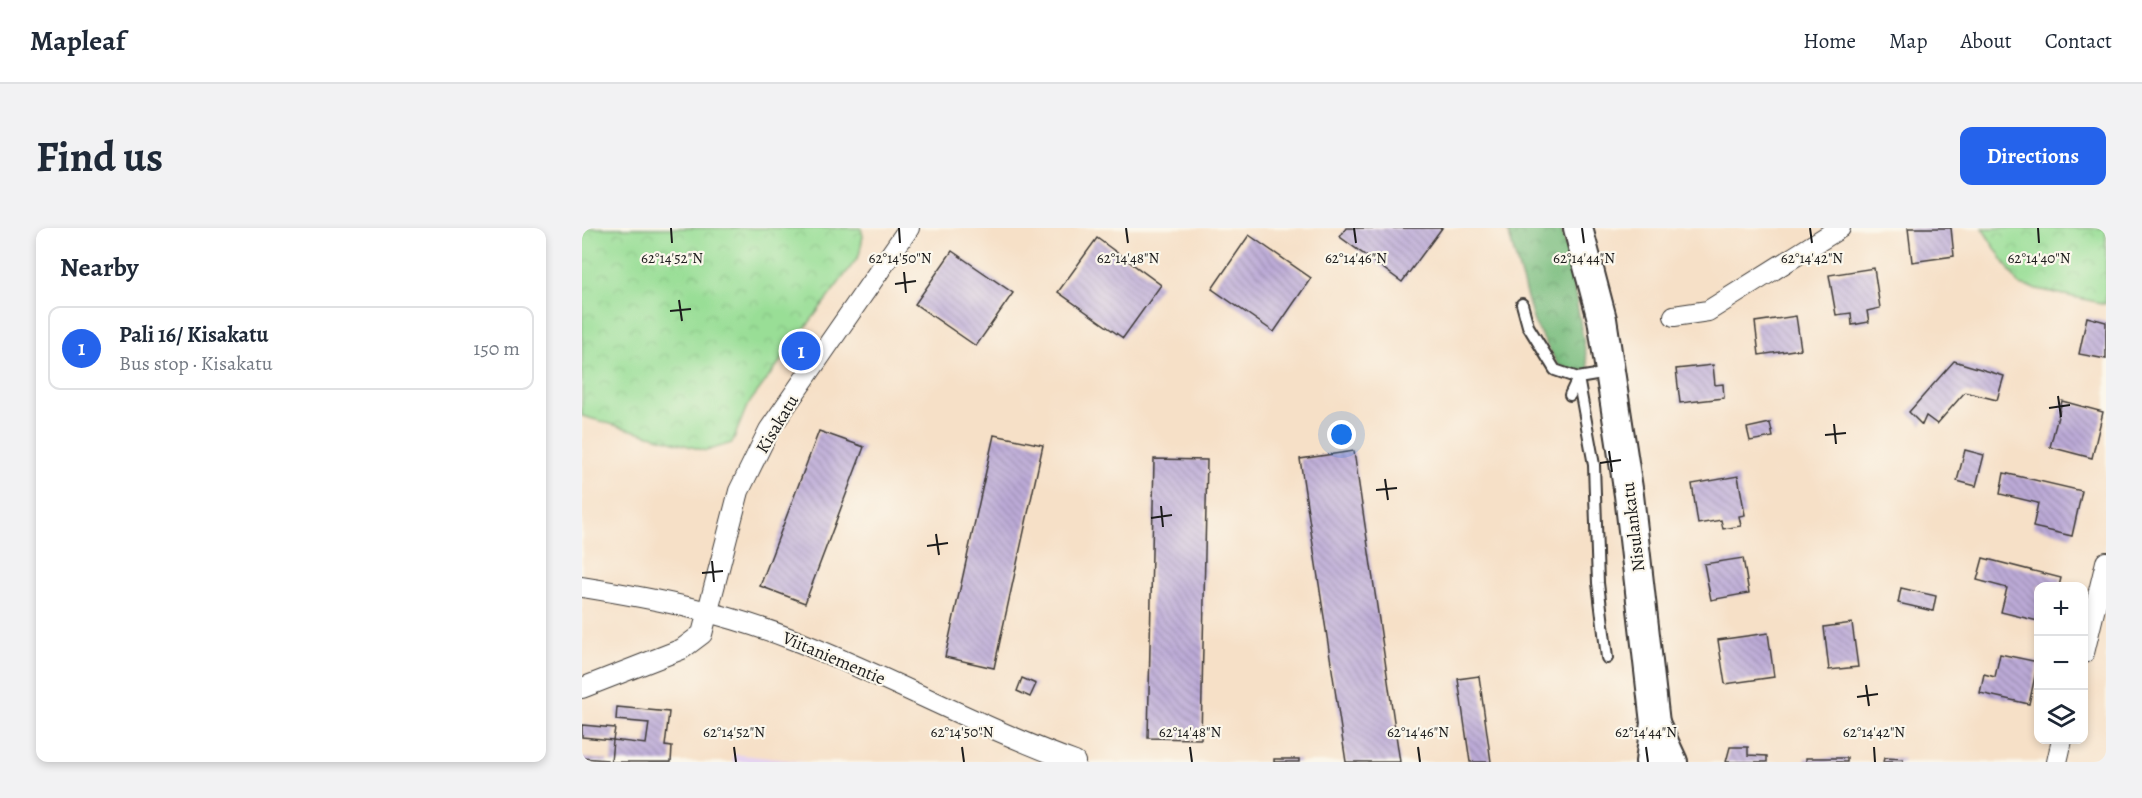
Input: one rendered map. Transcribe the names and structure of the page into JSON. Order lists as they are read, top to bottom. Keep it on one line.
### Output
{"streets":{"main road":["Nisulankatu"],"street":["Kisakatu","Viitaniementie"]},"crossings":[["Kisakatu","Viitaniementie"]],"page":{"header":"Mapleaf","nav":["Home","Map","About","Contact"],"buttons":"Directions","title":"Find us","heading":"Nearby","list":[{"mark":"1","name":"Pali 16/ Kisakatu","note":"Bus stop · Kisakatu","value":"150 m"}],"pins":"1","map_buttons":["+","−"]},"coordinates":["62°14'52\"N","62°14'50\"N","62°14'48\"N","62°14'46\"N","62°14'44\"N","62°14'42\"N","62°14'40\"N"]}
